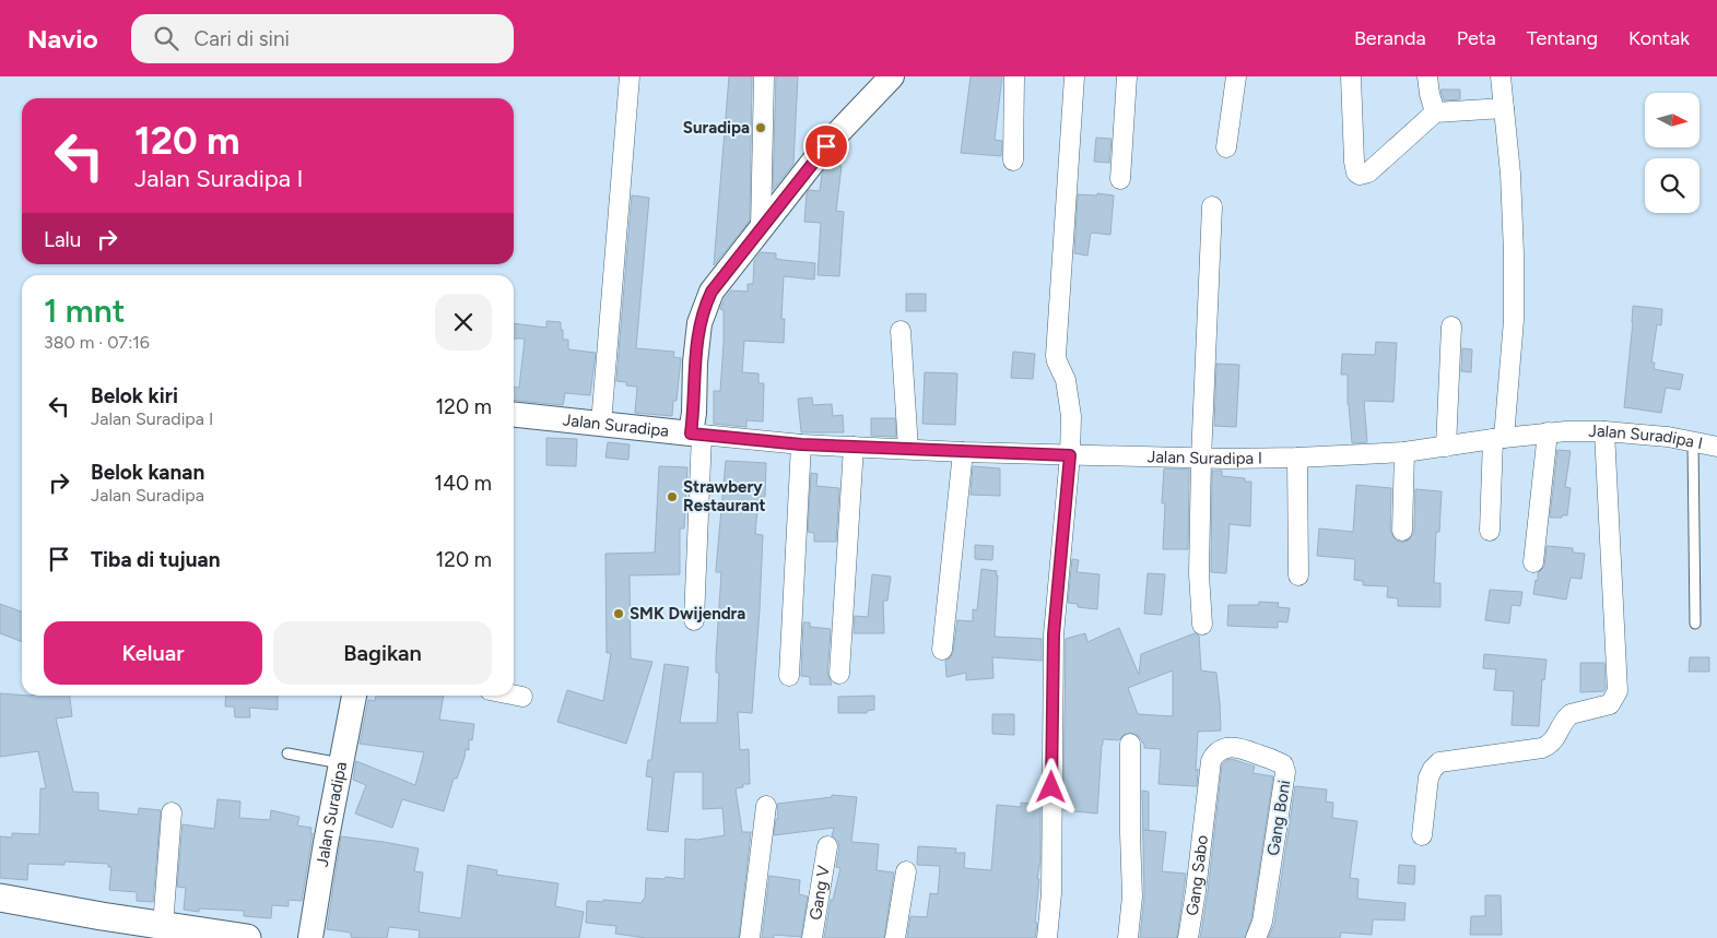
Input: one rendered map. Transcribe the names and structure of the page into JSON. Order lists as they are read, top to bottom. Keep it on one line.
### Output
{"streets":{"street":["Jalan Suradipa","Jalan Suradipa I","Gang Boni","Gang Sabo","Gang V"]},"crossings":[["Jalan Suradipa","Jalan Suradipa I"],["Gang Boni","Gang Sabo"]],"places":["Suradipa","Strawbery Restaurant","SMK Dwijendra"],"north":"right","page":{"header":"Navio","search":"Cari di sini","nav":["Beranda","Peta","Tentang","Kontak"],"turn":["120 m","Jalan Suradipa I"],"then":"Lalu","heading":["1 mnt","380 m · 07:16"],"list":[{"name":"Belok kiri","note":"Jalan Suradipa I","value":"120 m"},{"name":"Belok kanan","note":"Jalan Suradipa","value":"140 m"},{"name":"Tiba di tujuan","value":"120 m"}],"buttons":["Keluar","Bagikan"]}}
